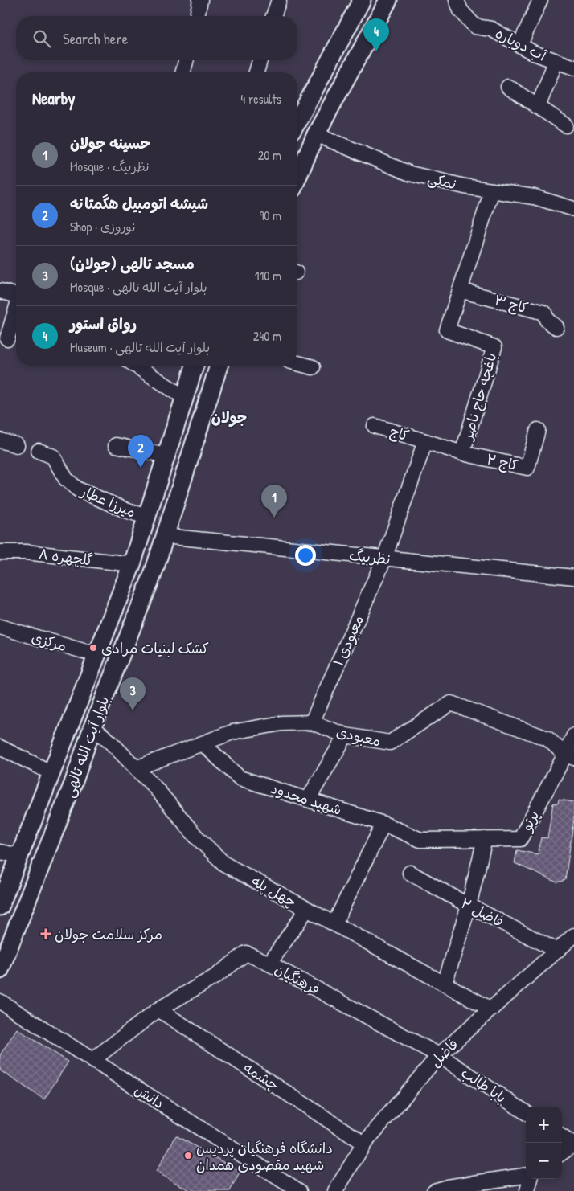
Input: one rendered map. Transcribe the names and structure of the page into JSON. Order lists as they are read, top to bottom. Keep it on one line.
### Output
{"streets":{"main road":["بلوار آیت الله تالهی"],"street":["آب دوباره","نمکی","کاج ۳","باغچه حاج ناصر","کاج","کاج ۲","میرزا عطار","گلچهره ۸","نظربیگ","معبودی ۱","مرکزی","معبودی","شهید محدود","پرتو","چهل پله","فاضل ۲","فرهنگیان","فاضل","چشمه","بابا طالب","دانش"]},"crossings":[["نمکی","باغچه حاج ناصر"],["کاج ۳","باغچه حاج ناصر"],["باغچه حاج ناصر","کاج"],["باغچه حاج ناصر","کاج ۲"],["میرزا عطار","بلوار آیت الله تالهی"],["گلچهره ۸","بلوار آیت الله تالهی"],["نظربیگ","معبودی ۱"],["نظربیگ","بلوار آیت الله تالهی"],["معبودی ۱","معبودی"],["مرکزی","بلوار آیت الله تالهی"],["معبودی","شهید محدود"],["معبودی","پرتو"],["معبودی","چهل پله"],["بلوار آیت الله تالهی","چهل پله"],["شهید محدود","پرتو"],["چهل پله","فاضل"],["فاضل ۲","فاضل"],["فرهنگیان","فاضل"],["فرهنگیان","چشمه"],["فرهنگیان","بابا طالب"],["فاضل","چشمه"],["فاضل","بابا طالب"]],"districts":["جولان"],"places":{"other":["کشک لبنیات مرادی","دانشگاه فرهنگیان پردیس شهید مقصودی همدان"],"health":["مرکز سلامت جولان"]},"page":{"search":"Search here","pins":["4","2","1","3"],"heading":["Nearby","4 results"],"list":[{"mark":"1","name":"حسینه جولان","note":"Mosque · نظربیگ","value":"20 m"},{"mark":"2","name":"شیشه اتومبیل هگمتانه","note":"Shop · نوروزی","value":"90 m"},{"mark":"3","name":"مسجد تالهی (جولان)","note":"Mosque · بلوار آیت الله تالهی","value":"110 m"},{"mark":"4","name":"رواق استور","note":"Museum · بلوار آیت الله تالهی","value":"240 m"}],"map_buttons":["+","−"]}}
